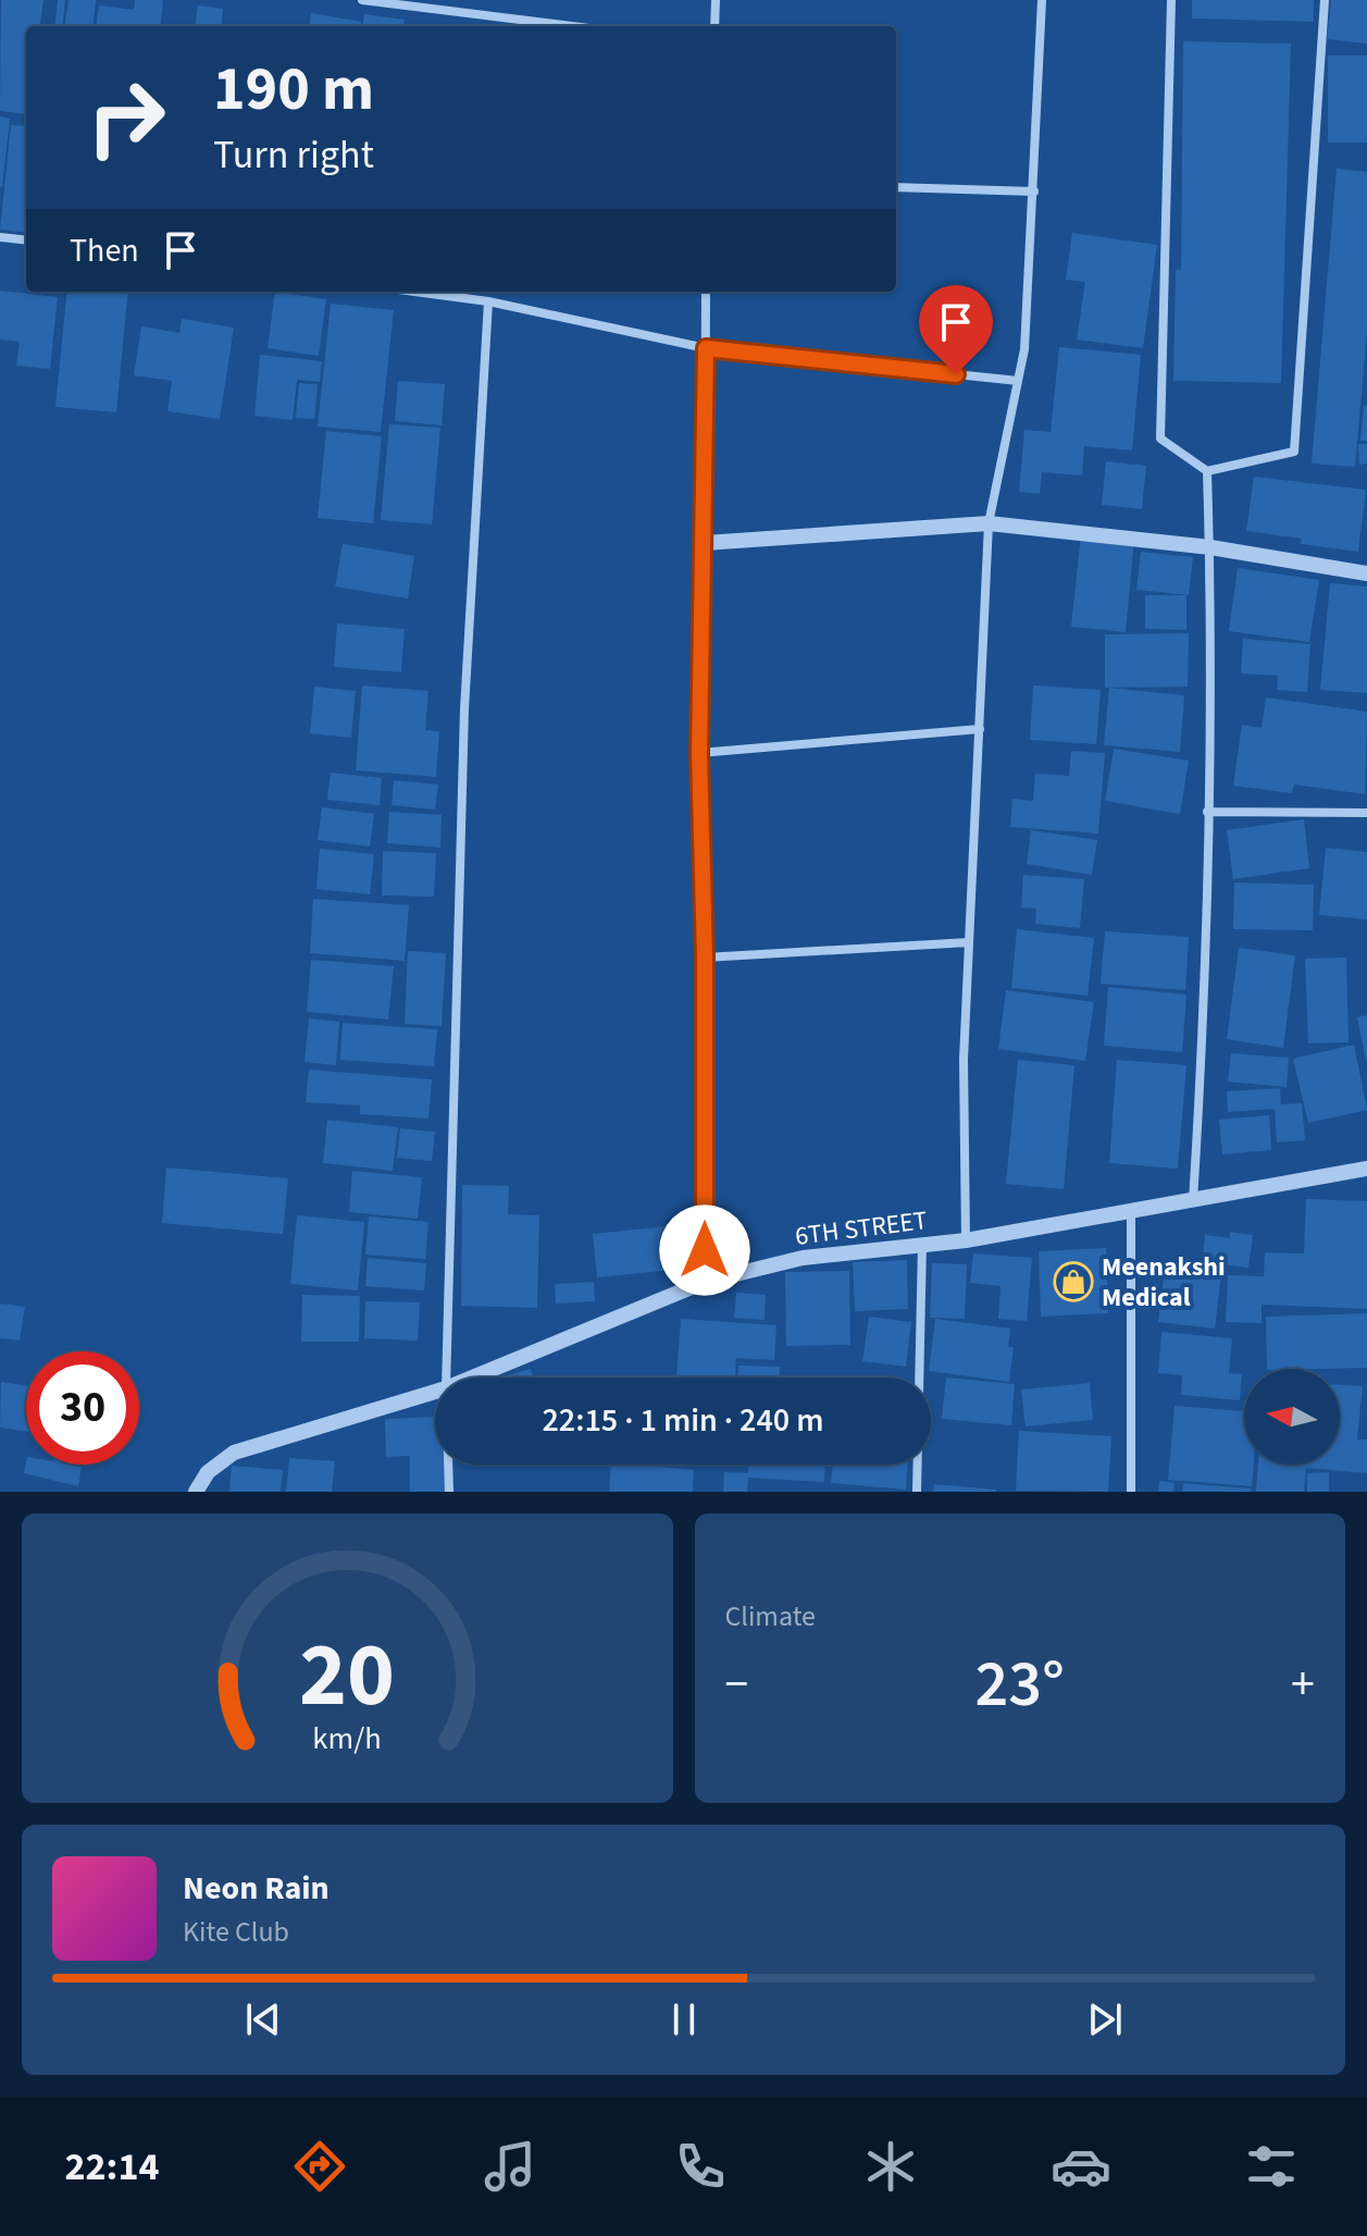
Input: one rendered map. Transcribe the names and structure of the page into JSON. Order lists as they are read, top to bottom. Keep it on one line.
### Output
{"streets":{"street":["6TH STREET"]},"places":{"shop":["Meenakshi Medical"]},"north":"left","page":{"turn":["190 m","Turn right"],"then":"Then","limit":"30","trip":"22:15 · 1 min · 240 m","tile":"Climate","heat":["−","23°","+"],"song":["Neon Rain","Kite Club"],"tabs":"22:14","gauge":["20","km/h"]}}
